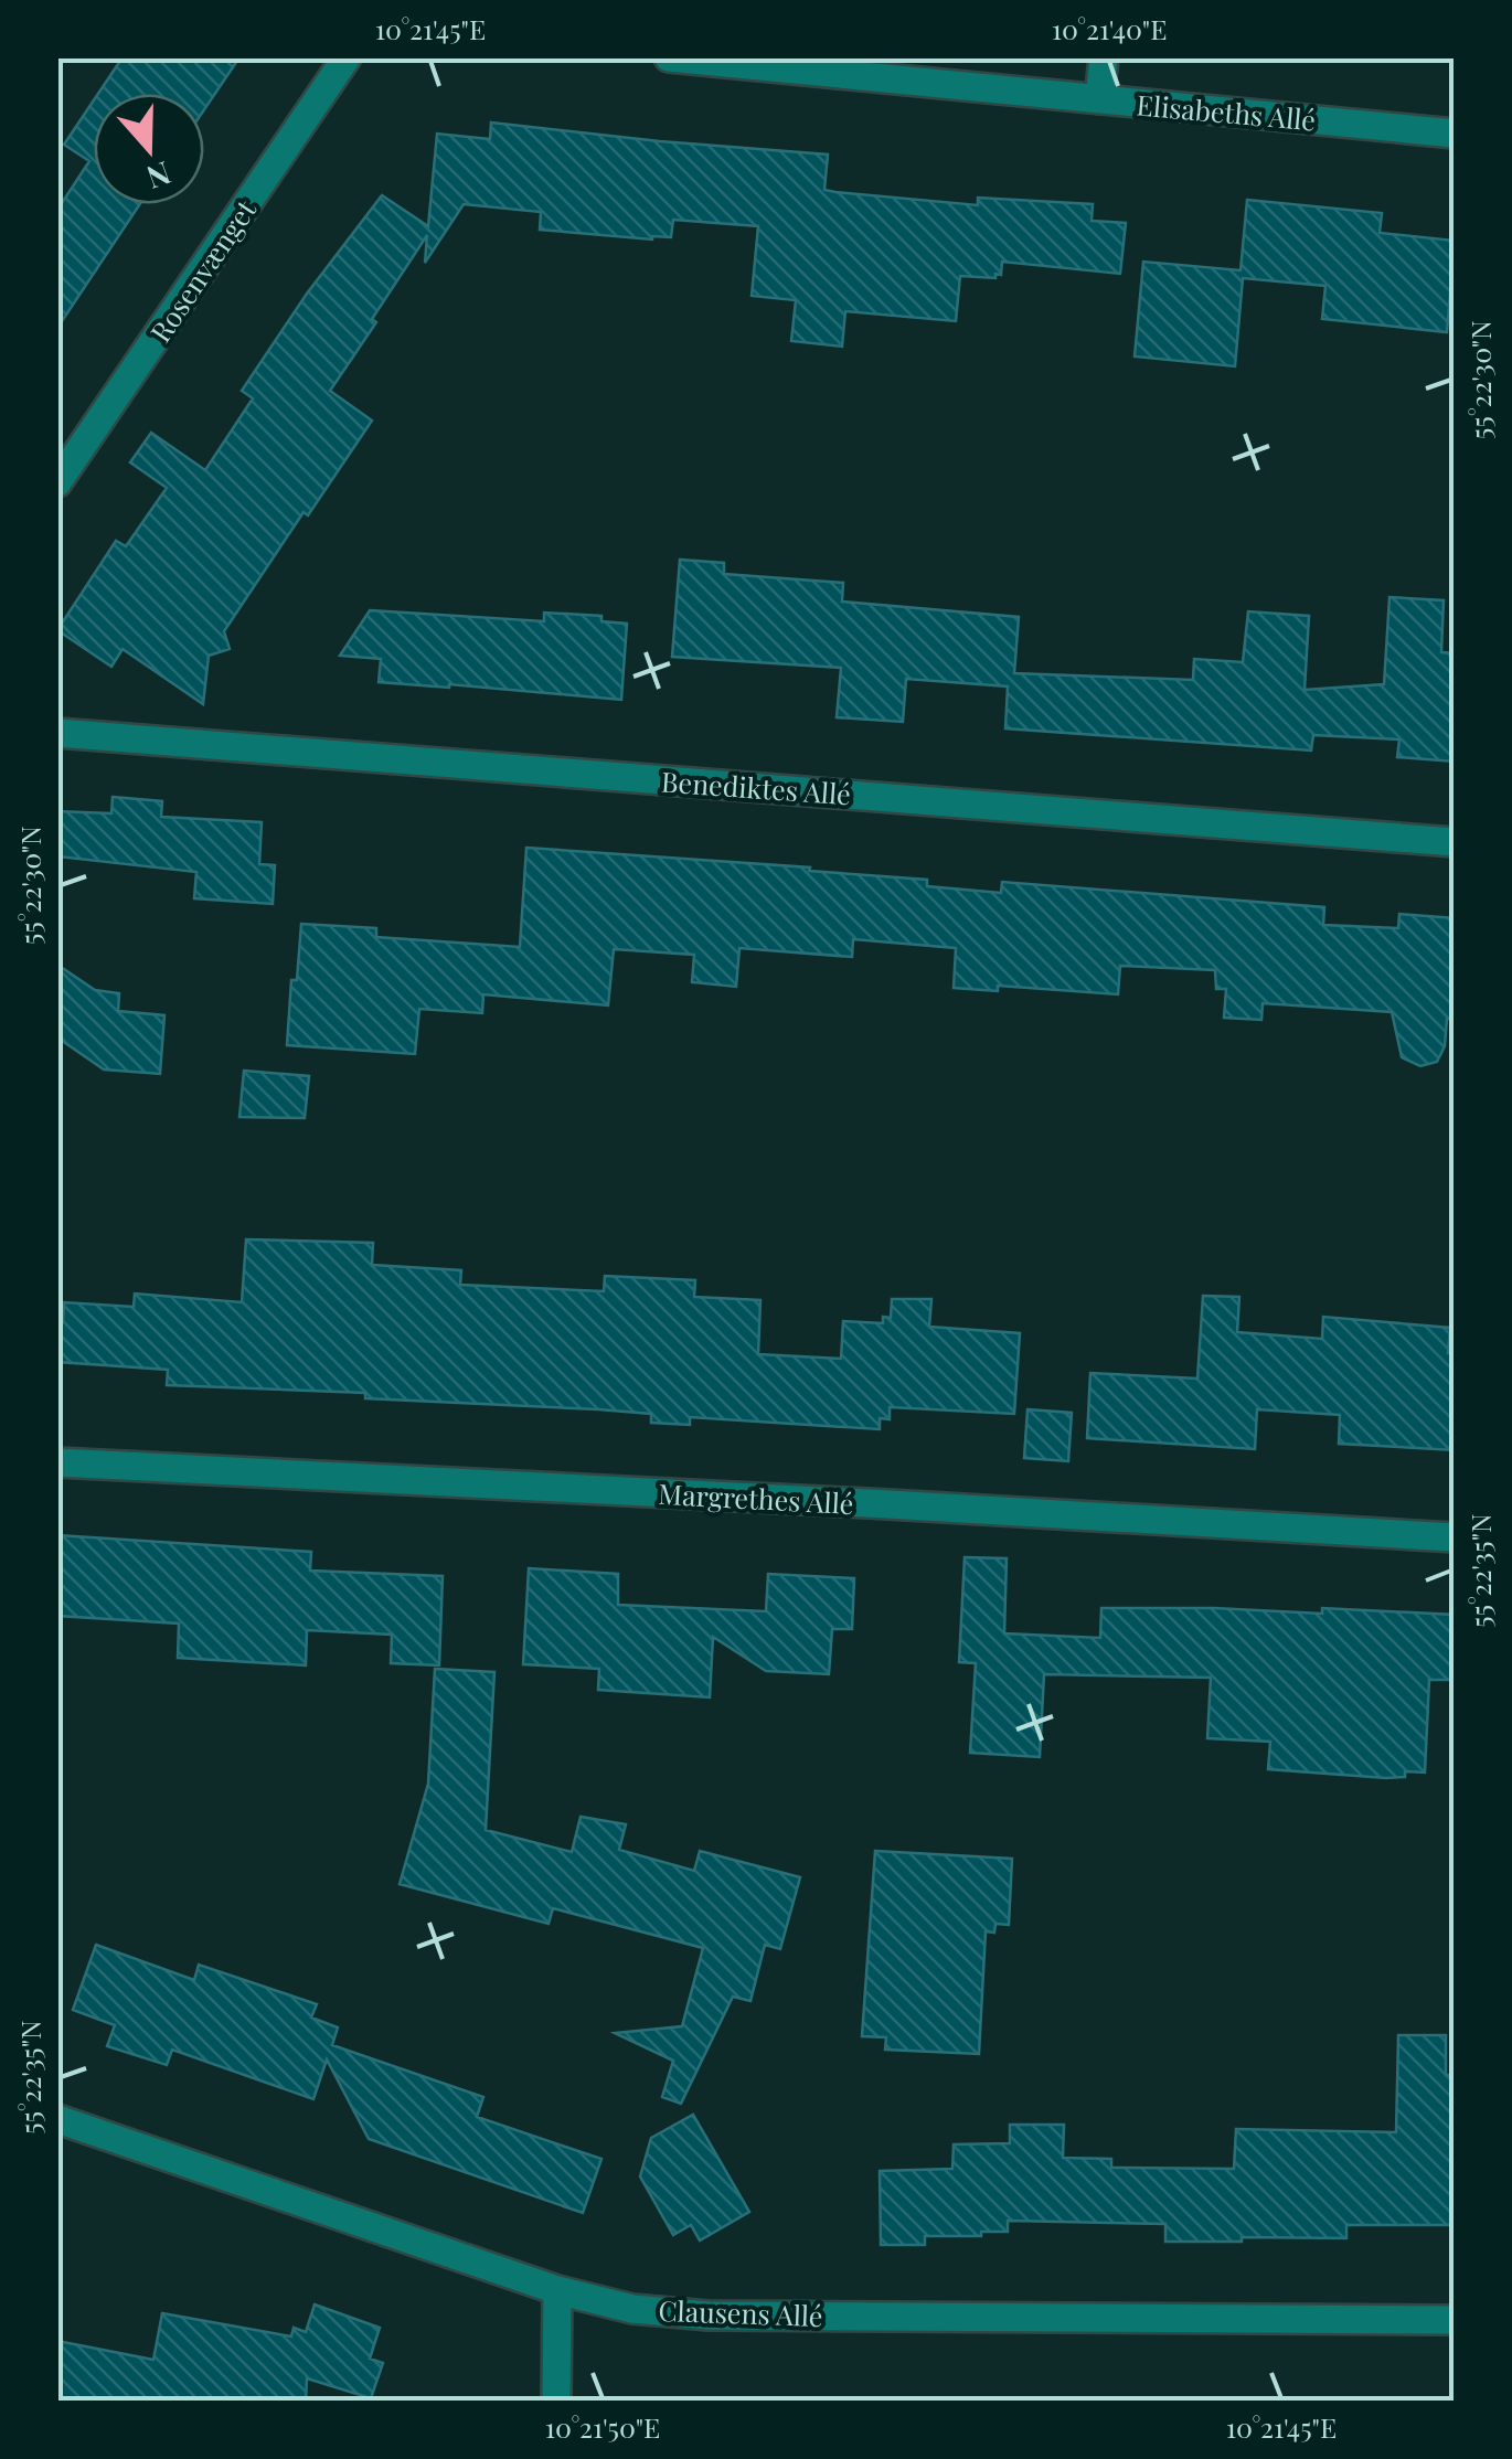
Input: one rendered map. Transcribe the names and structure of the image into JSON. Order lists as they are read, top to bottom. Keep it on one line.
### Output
{"streets":{"street":["Elisabeths Allé","Rosenvænget","Benediktes Allé","Margrethes Allé","Clausens Allé"]},"north":"bottom","coordinates":["10°21'45\"E","10°21'40\"E","55°22'30\"N","55°22'35\"N","10°21'50\"E"]}
